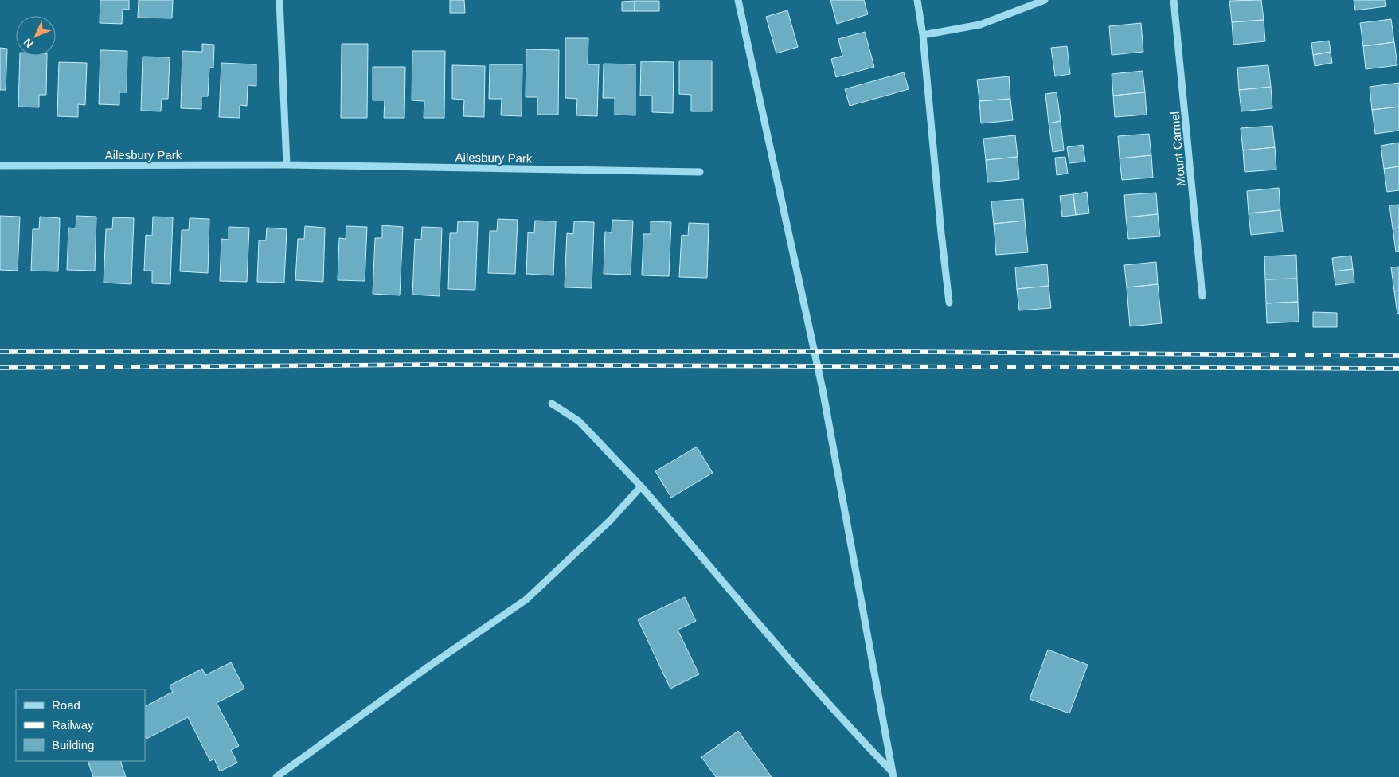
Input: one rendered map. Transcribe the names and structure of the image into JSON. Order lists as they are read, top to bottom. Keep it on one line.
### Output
{"streets":{"street":["Mount Carmel","Ailesbury Park"]},"legend":["Road","Railway","Building"],"north":"bottom left"}
